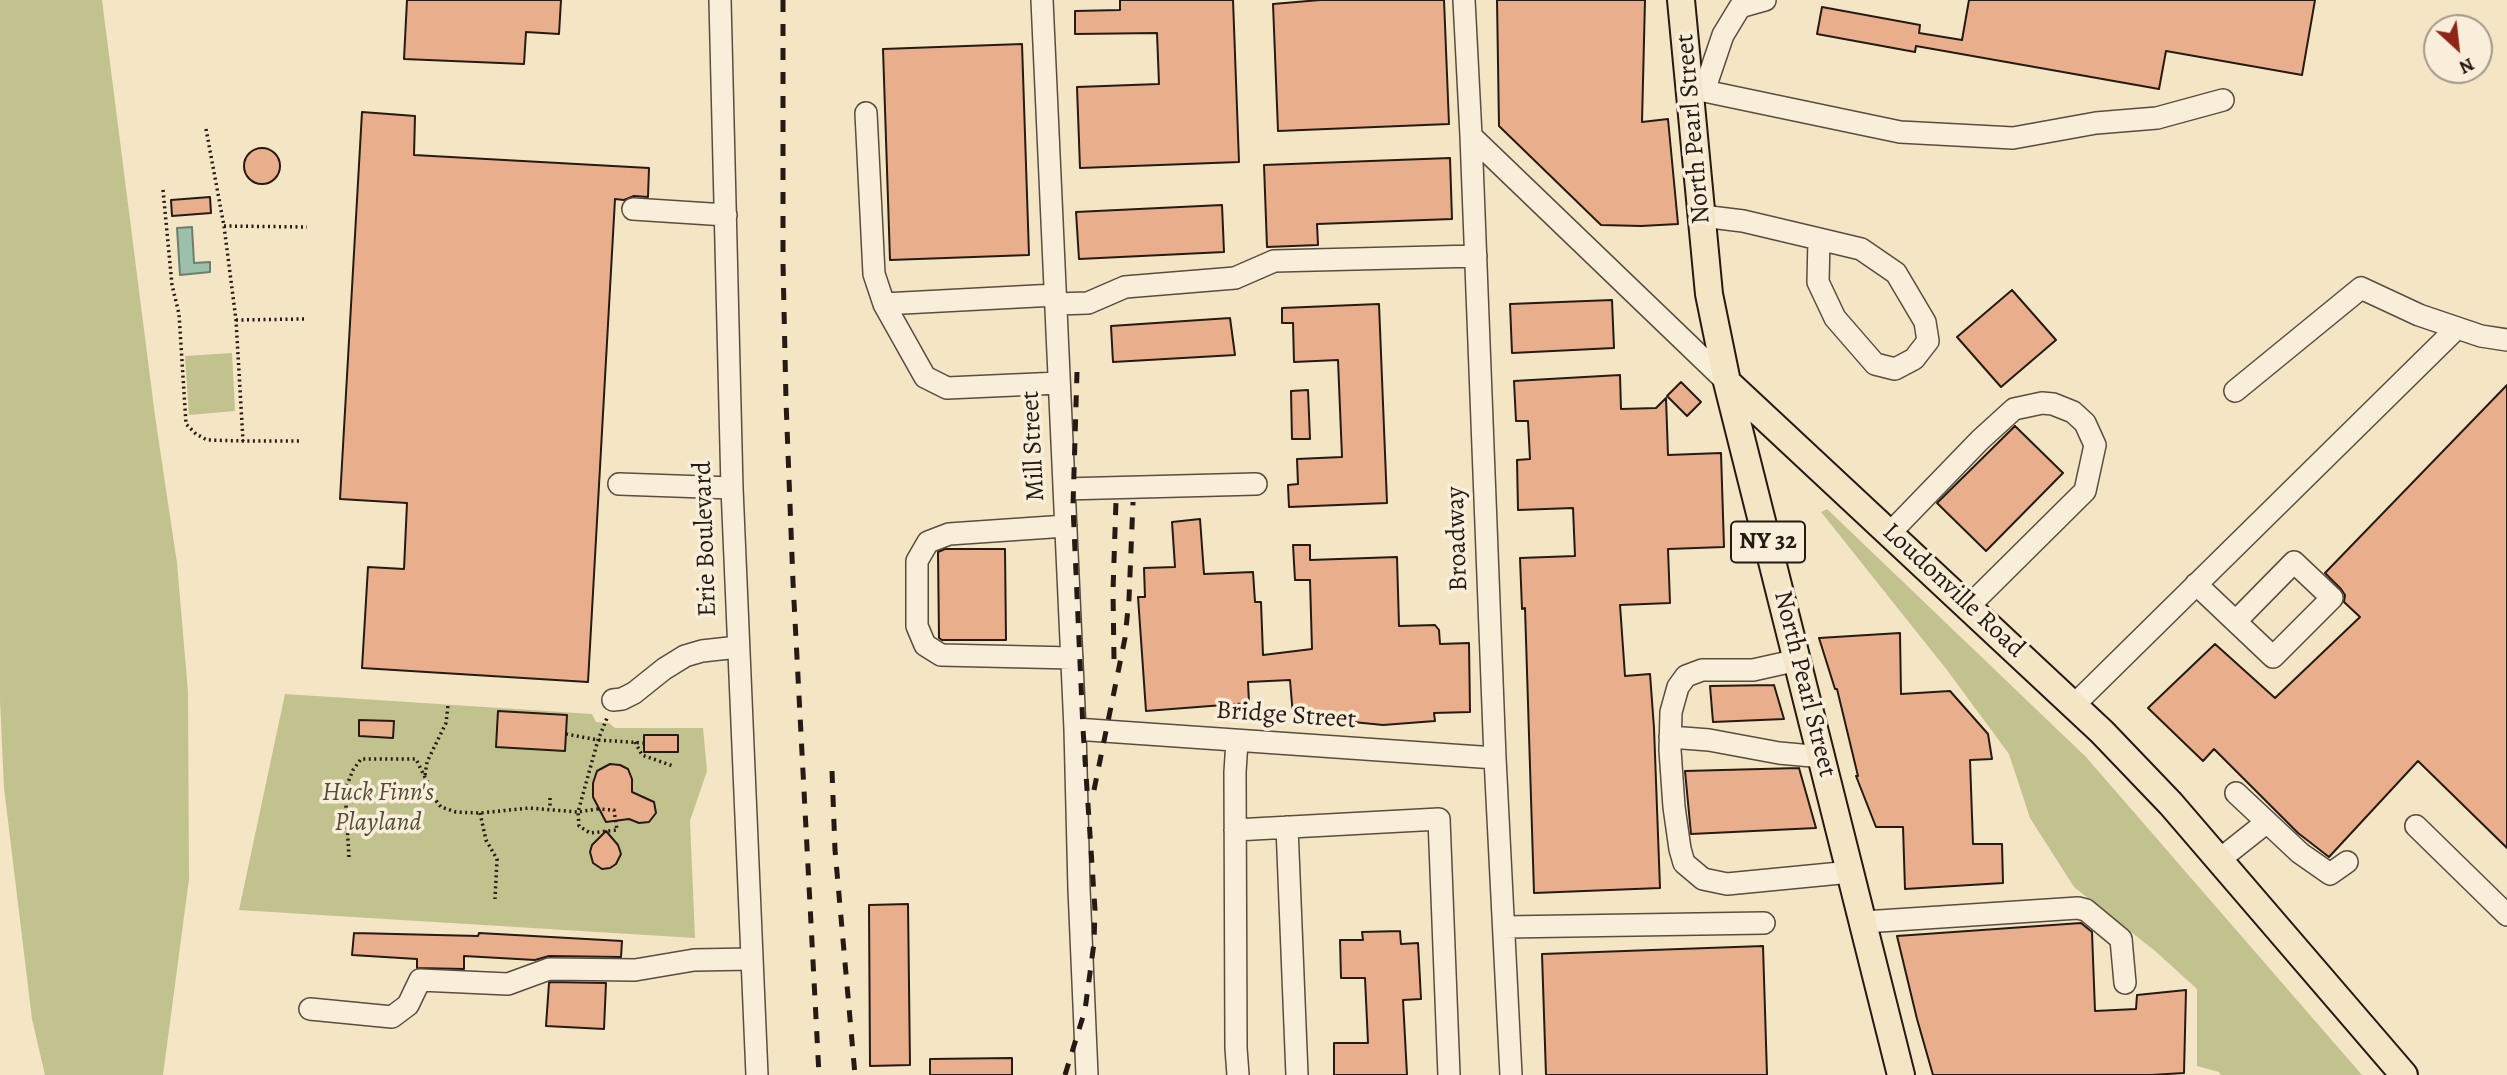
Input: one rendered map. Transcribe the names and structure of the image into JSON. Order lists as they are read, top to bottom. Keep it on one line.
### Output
{"streets":{"main road":["North Pearl Street","NY 32","Loudonville Road"],"street":["Mill Street","Erie Boulevard","Broadway","Bridge Street"]},"crossings":[["North Pearl Street","Loudonville Road"],["Mill Street","Bridge Street"],["Broadway","Loudonville Road"],["Broadway","Bridge Street"]],"parks":["Huck Finn's Playland"],"north":"bottom right"}
